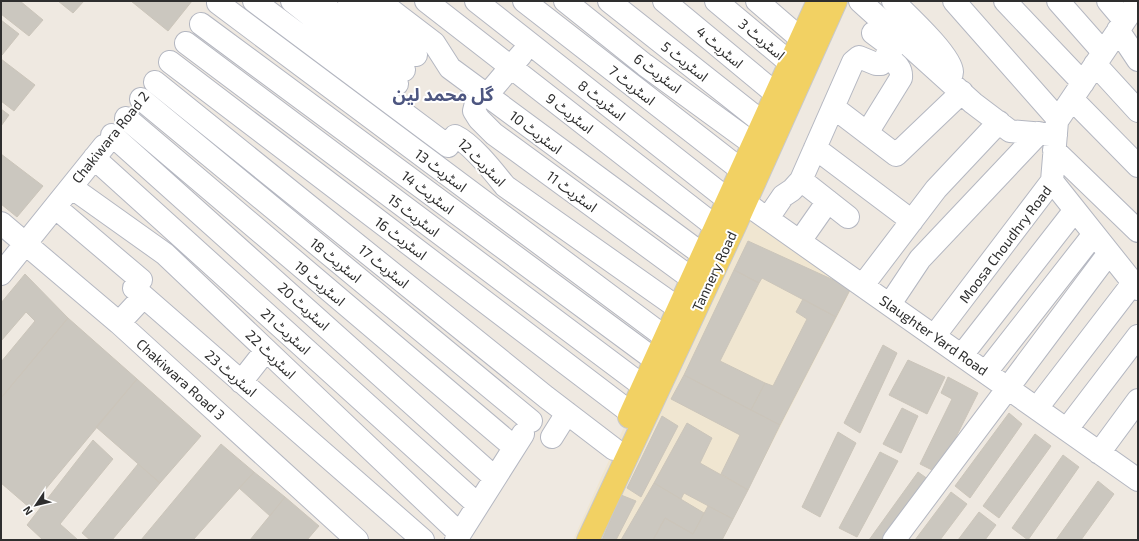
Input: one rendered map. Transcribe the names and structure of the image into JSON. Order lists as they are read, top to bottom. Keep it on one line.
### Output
{"streets":{"main road":["Tannery Road"],"street":["اسٹریٹ 3","اسٹریٹ 4","اسٹریٹ 5","اسٹریٹ 6","اسٹریٹ 7","اسٹریٹ 8","اسٹریٹ 9","اسٹریٹ 10","Chakiwara Road 2","اسٹریٹ 12","اسٹریٹ 13","اسٹریٹ 11","اسٹریٹ 14","اسٹریٹ 15","اسٹریٹ 16","Moosa Choudhry Road","اسٹریٹ 18","اسٹریٹ 17","اسٹریٹ 19","اسٹریٹ 20","اسٹریٹ 21","Slaughter Yard Road","اسٹریٹ 22","اسٹریٹ 23","Chakiwara Road 3"]},"crossings":[["اسٹریٹ 3","Tannery Road"],["اسٹریٹ 4","Tannery Road"],["اسٹریٹ 5","Tannery Road"],["اسٹریٹ 6","Tannery Road"],["اسٹریٹ 7","Tannery Road"],["اسٹریٹ 8","Tannery Road"],["اسٹریٹ 8","Slaughter Yard Road"],["اسٹریٹ 9","Tannery Road"],["اسٹریٹ 10","Tannery Road"],["Chakiwara Road 2","اسٹریٹ 13"],["Chakiwara Road 2","اسٹریٹ 14"],["Chakiwara Road 2","اسٹریٹ 15"],["Chakiwara Road 2","اسٹریٹ 16"],["Chakiwara Road 2","اسٹریٹ 18"],["Chakiwara Road 2","اسٹریٹ 17"],["Chakiwara Road 2","اسٹریٹ 19"],["Chakiwara Road 2","اسٹریٹ 20"],["Chakiwara Road 2","اسٹریٹ 21"],["Chakiwara Road 2","اسٹریٹ 22"],["Chakiwara Road 2","اسٹریٹ 23"],["Chakiwara Road 2","Chakiwara Road 3"],["اسٹریٹ 12","Tannery Road"],["اسٹریٹ 13","Tannery Road"],["اسٹریٹ 11","Tannery Road"],["اسٹریٹ 14","Tannery Road"],["اسٹریٹ 15","Tannery Road"],["اسٹریٹ 16","Tannery Road"],["Moosa Choudhry Road","Slaughter Yard Road"],["اسٹریٹ 17","Tannery Road"],["Tannery Road","Slaughter Yard Road"]],"districts":["گل محمد لین"],"north":"bottom left"}
